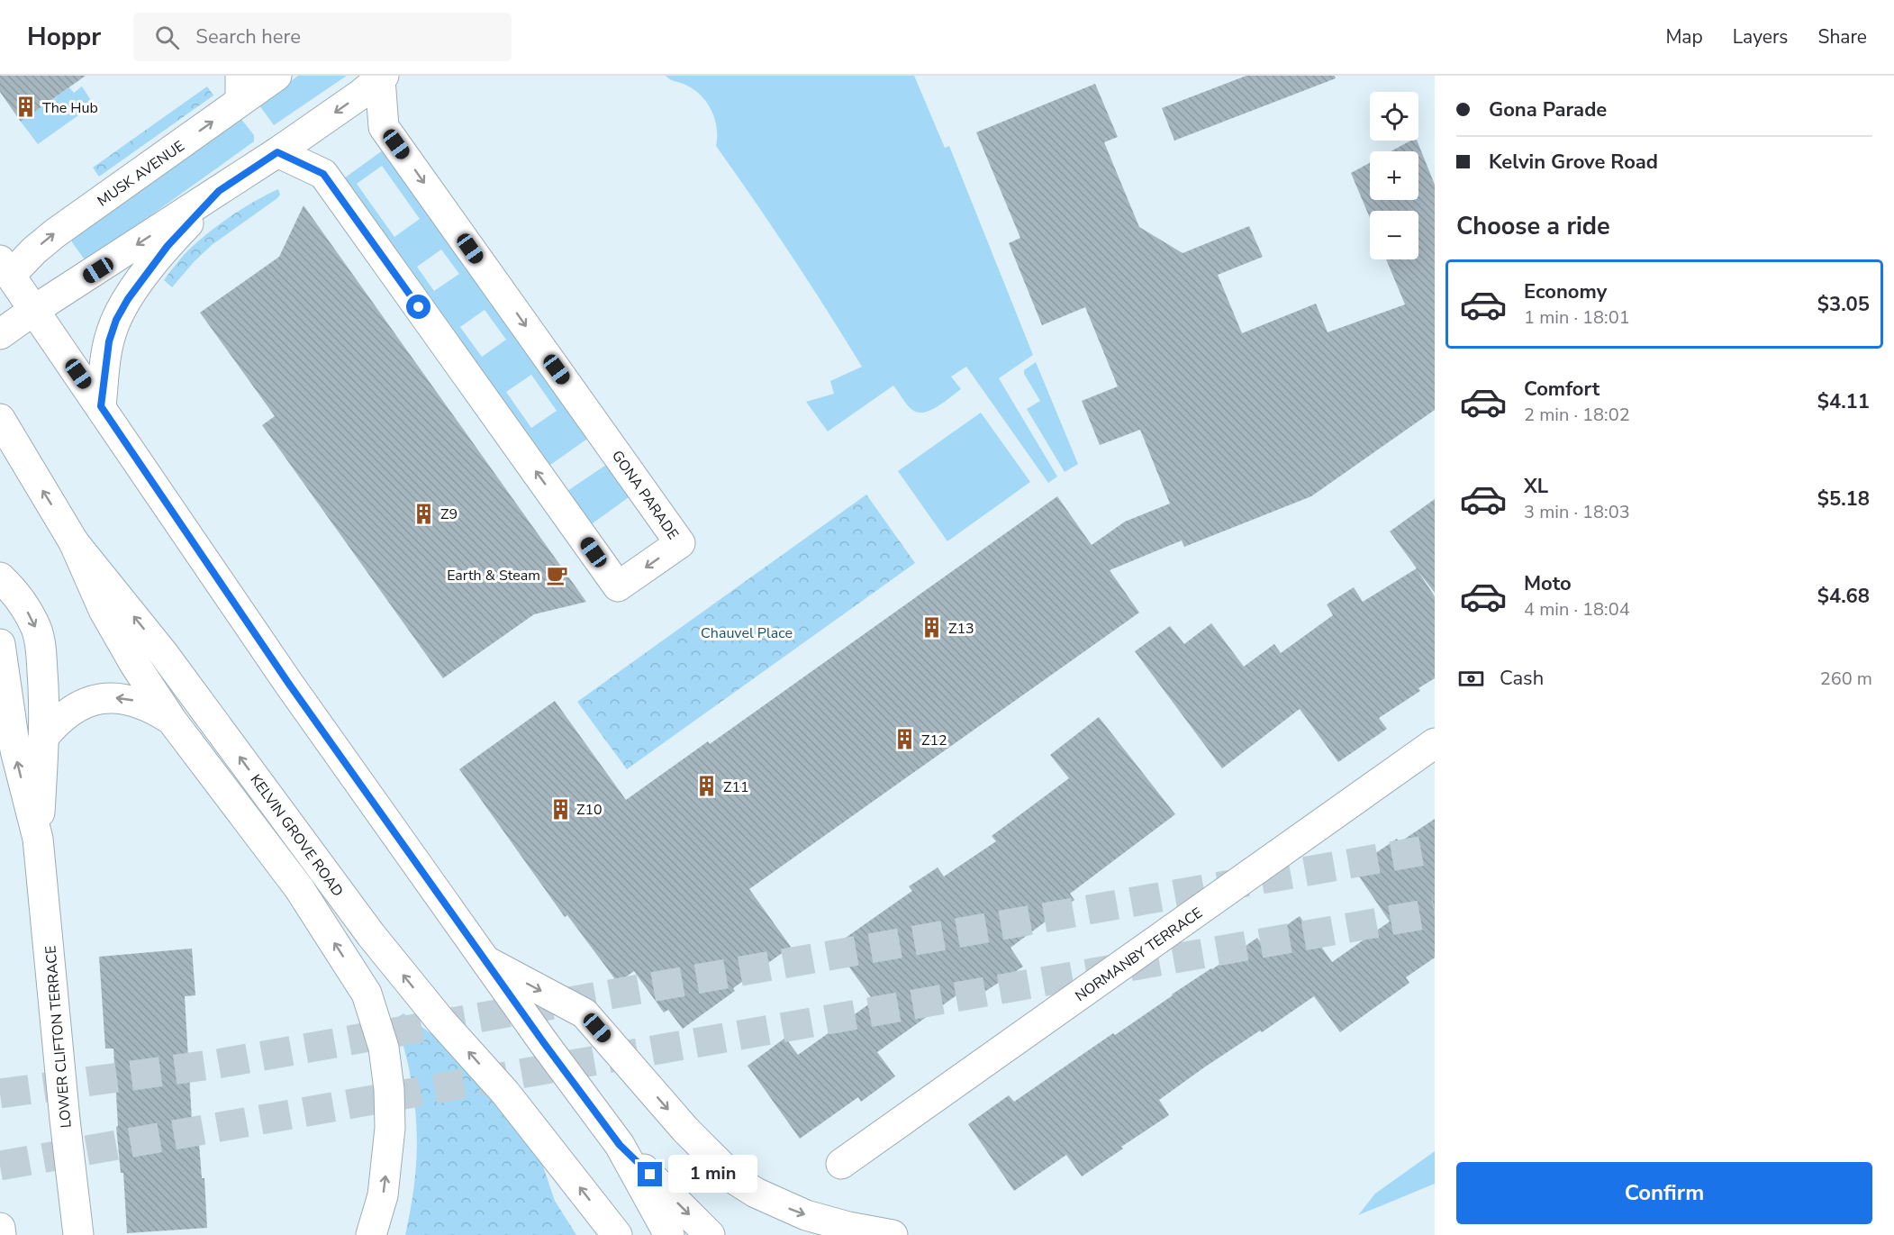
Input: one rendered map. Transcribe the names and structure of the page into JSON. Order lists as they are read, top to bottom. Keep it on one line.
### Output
{"streets":{"main road":["MUSK AVENUE","GONA PARADE","KELVIN GROVE ROAD","NORMANBY TERRACE","LOWER CLIFTON TERRACE"]},"parks":["Chauvel Place"],"places":{"building":["The Hub","Z9","Z13","Z12","Z11","Z10"],"cafe":["Earth & Steam"]},"page":{"header":"Hoppr","search":"Search here","nav":["Map","Layers","Share"],"banner":["Gona Parade","Kelvin Grove Road"],"map_buttons":["+","−"],"heading":"Choose a ride","list":[{"name":"Economy","note":"1 min · 18:01","value":"$3.05"},{"name":"Comfort","note":"2 min · 18:02","value":"$4.11"},{"name":"XL","note":"3 min · 18:03","value":"$5.18"},{"name":"Moto","note":"4 min · 18:04","value":"$4.68"}],"pay":["Cash","260 m"],"buttons":"Confirm","bubble":"1 min"}}
